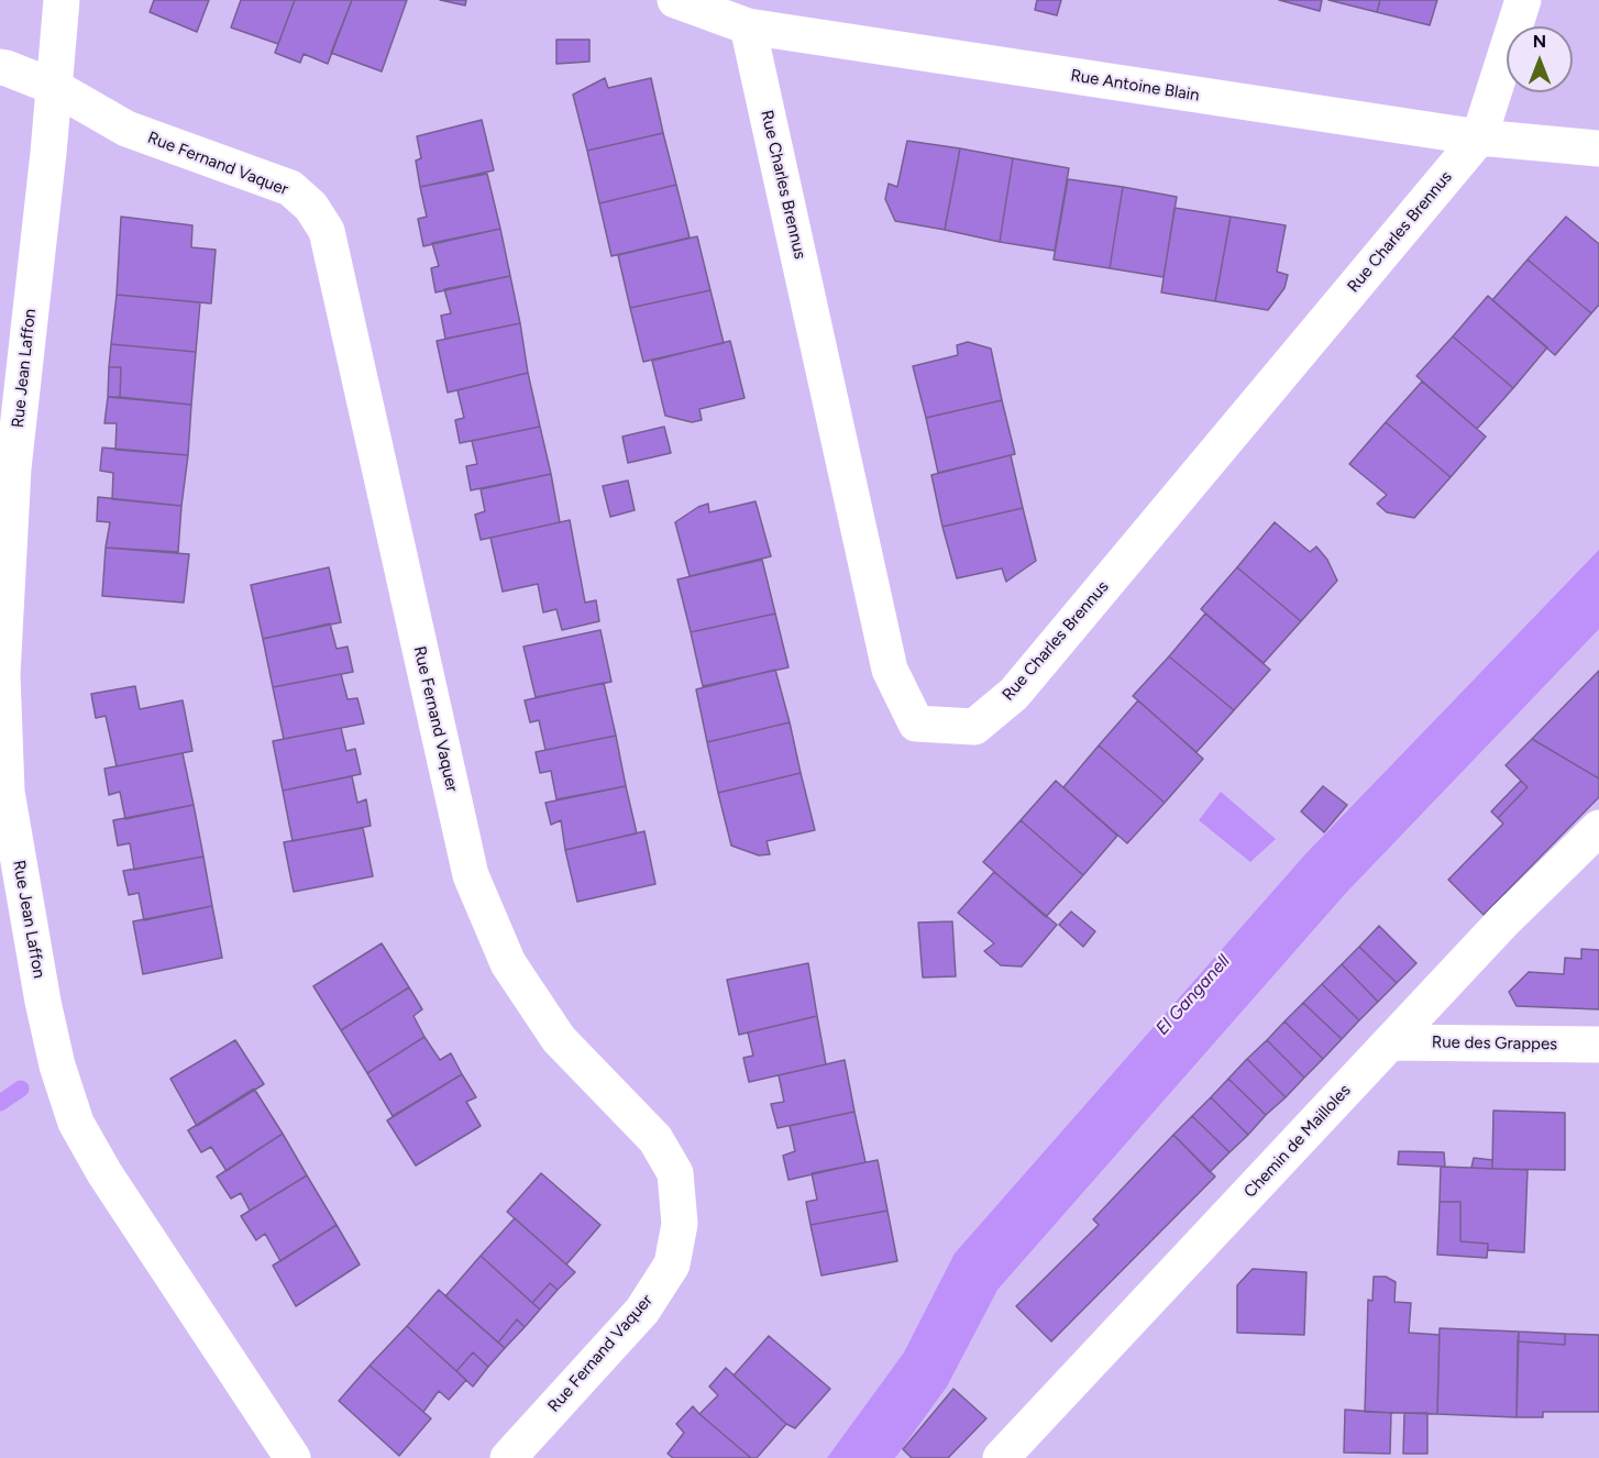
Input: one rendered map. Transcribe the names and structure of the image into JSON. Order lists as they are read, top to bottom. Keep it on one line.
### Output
{"streets":{"street":["Rue Antoine Blain","Rue Fernand Vaquer","Rue Charles Brennus","Rue Jean Laffon","Rue des Grappes","Chemin de Mailloles"]},"crossings":[["Rue Antoine Blain","Rue Charles Brennus"],["Rue Fernand Vaquer","Rue Jean Laffon"],["Rue des Grappes","Chemin de Mailloles"]],"water":["El Ganganell"],"north":"top"}
